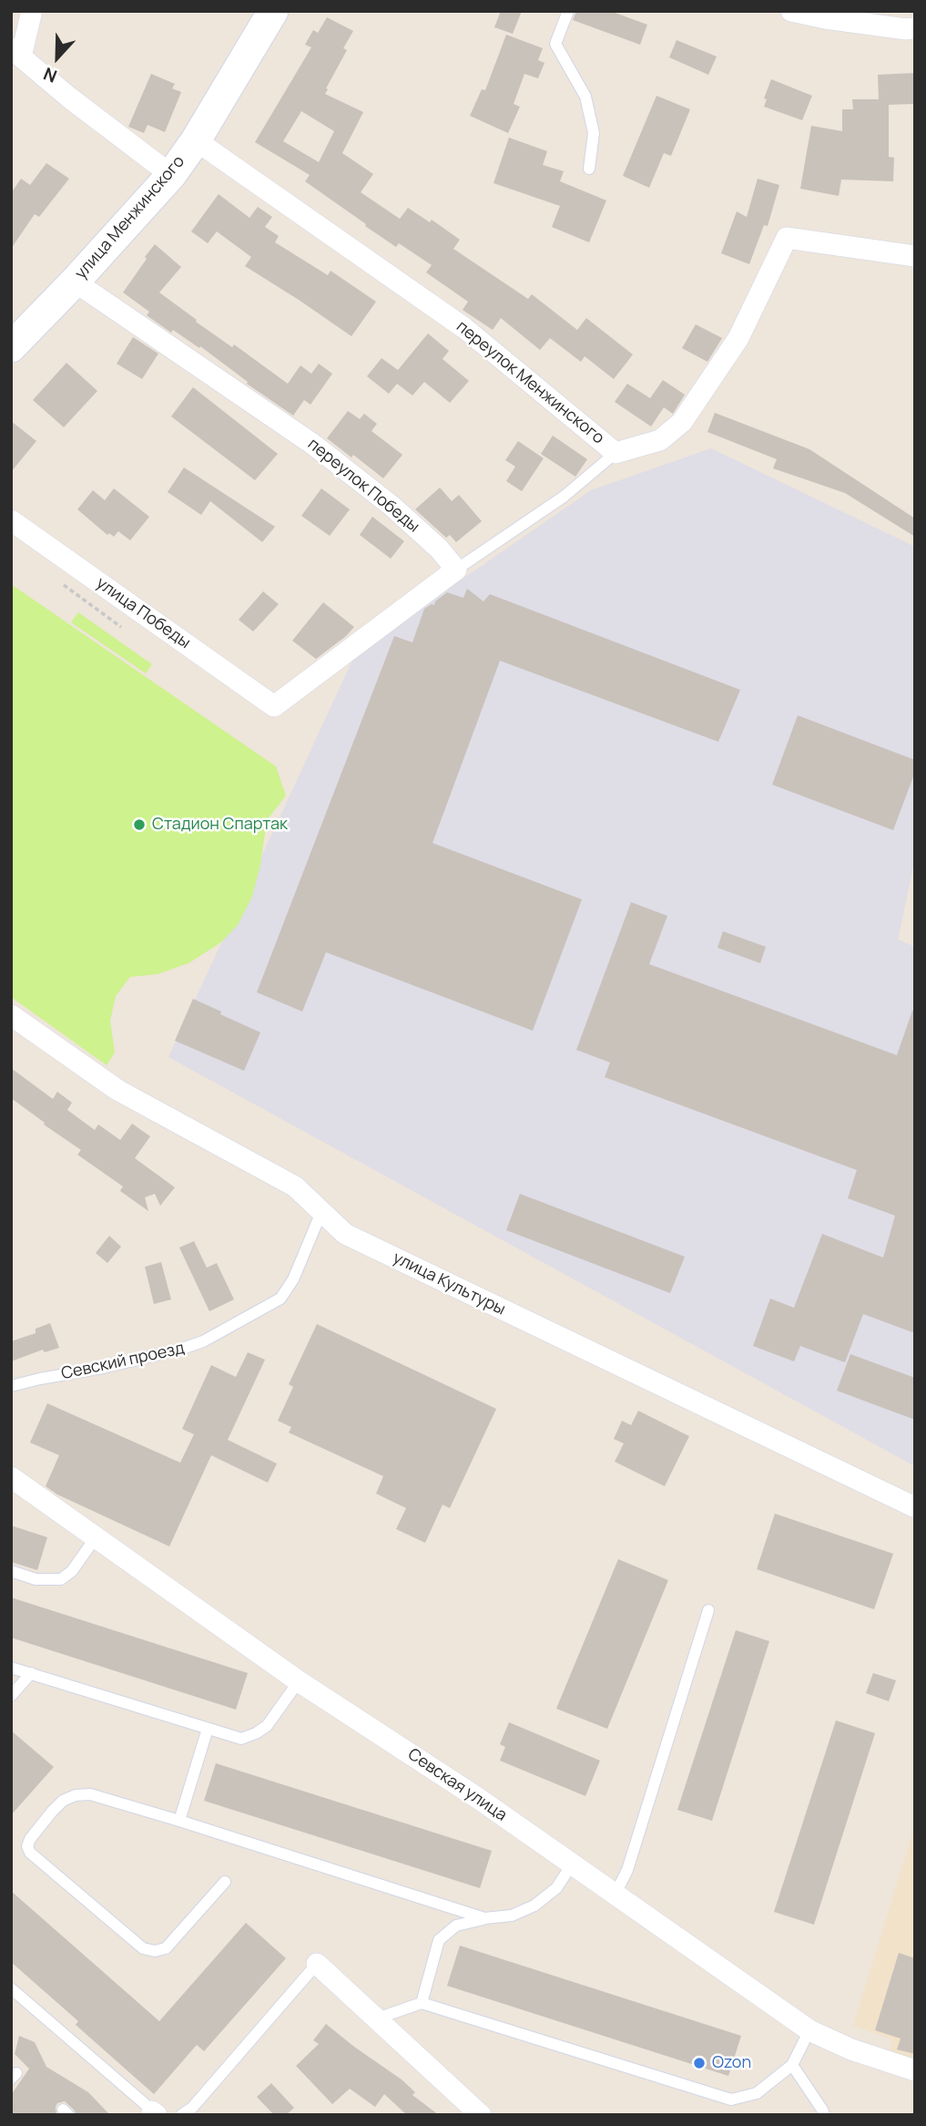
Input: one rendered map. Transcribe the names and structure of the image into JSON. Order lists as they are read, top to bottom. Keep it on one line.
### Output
{"streets":{"street":["улица Менжинского","переулок Менжинского","переулок Победы","улица Победы","улица Культуры","Севская улица"],"lane":["Севский проезд"]},"crossings":[["улица Менжинского","переулок Менжинского"],["улица Менжинского","переулок Победы"],["переулок Победы","улица Победы"],["улица Культуры","Севский проезд"]],"places":["Стадион Спартак","Ozon"],"north":"bottom"}
